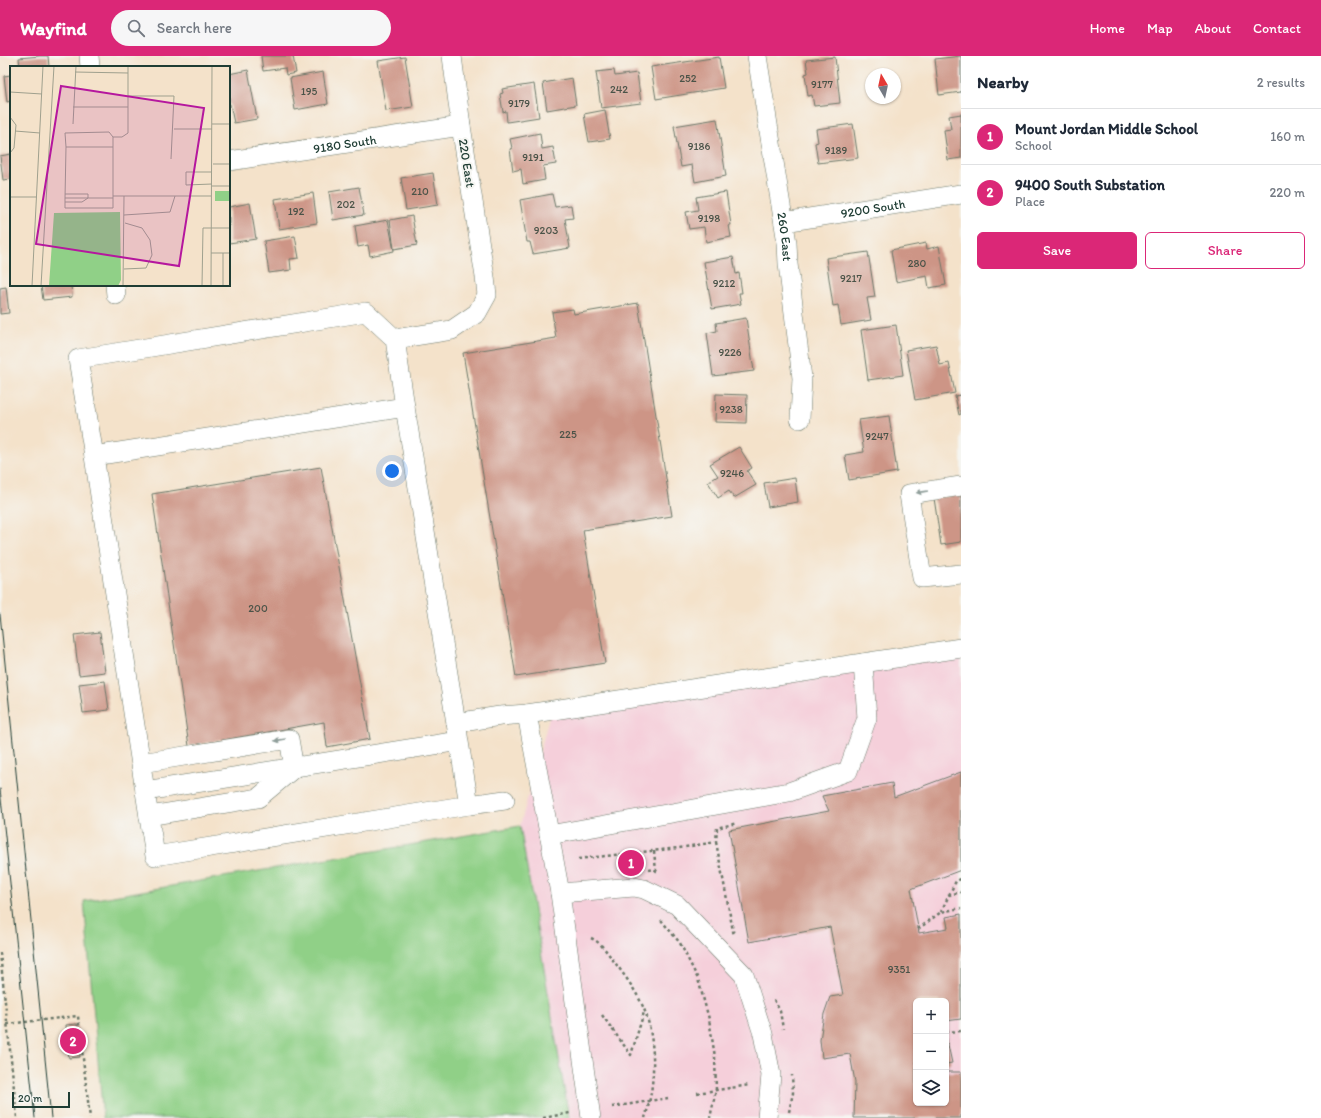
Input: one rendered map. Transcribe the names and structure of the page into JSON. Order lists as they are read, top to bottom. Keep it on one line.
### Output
{"streets":{"street":["9180 South","220 East","9200 South","260 East"]},"crossings":[["9180 South","220 East"],["9200 South","260 East"]],"house_numbers":["252","9177","242","195","9179","9186","9189","9191","210","202","192","9198","9203","280","9217","9212","9226","9238","225","9247","9246","200","9351"],"scale_bar":"20 m","north":"top","page":{"header":"Wayfind","search":"Search here","nav":["Home","Map","About","Contact"],"heading":["Nearby","2 results"],"list":[{"mark":"1","name":"Mount Jordan Middle School","note":"School","value":"160 m"},{"mark":"2","name":"9400 South Substation","note":"Place","value":"220 m"}],"buttons":["Save","Share"],"pins":["1","2"],"map_buttons":["+","−"],"scale":"20 m"}}
